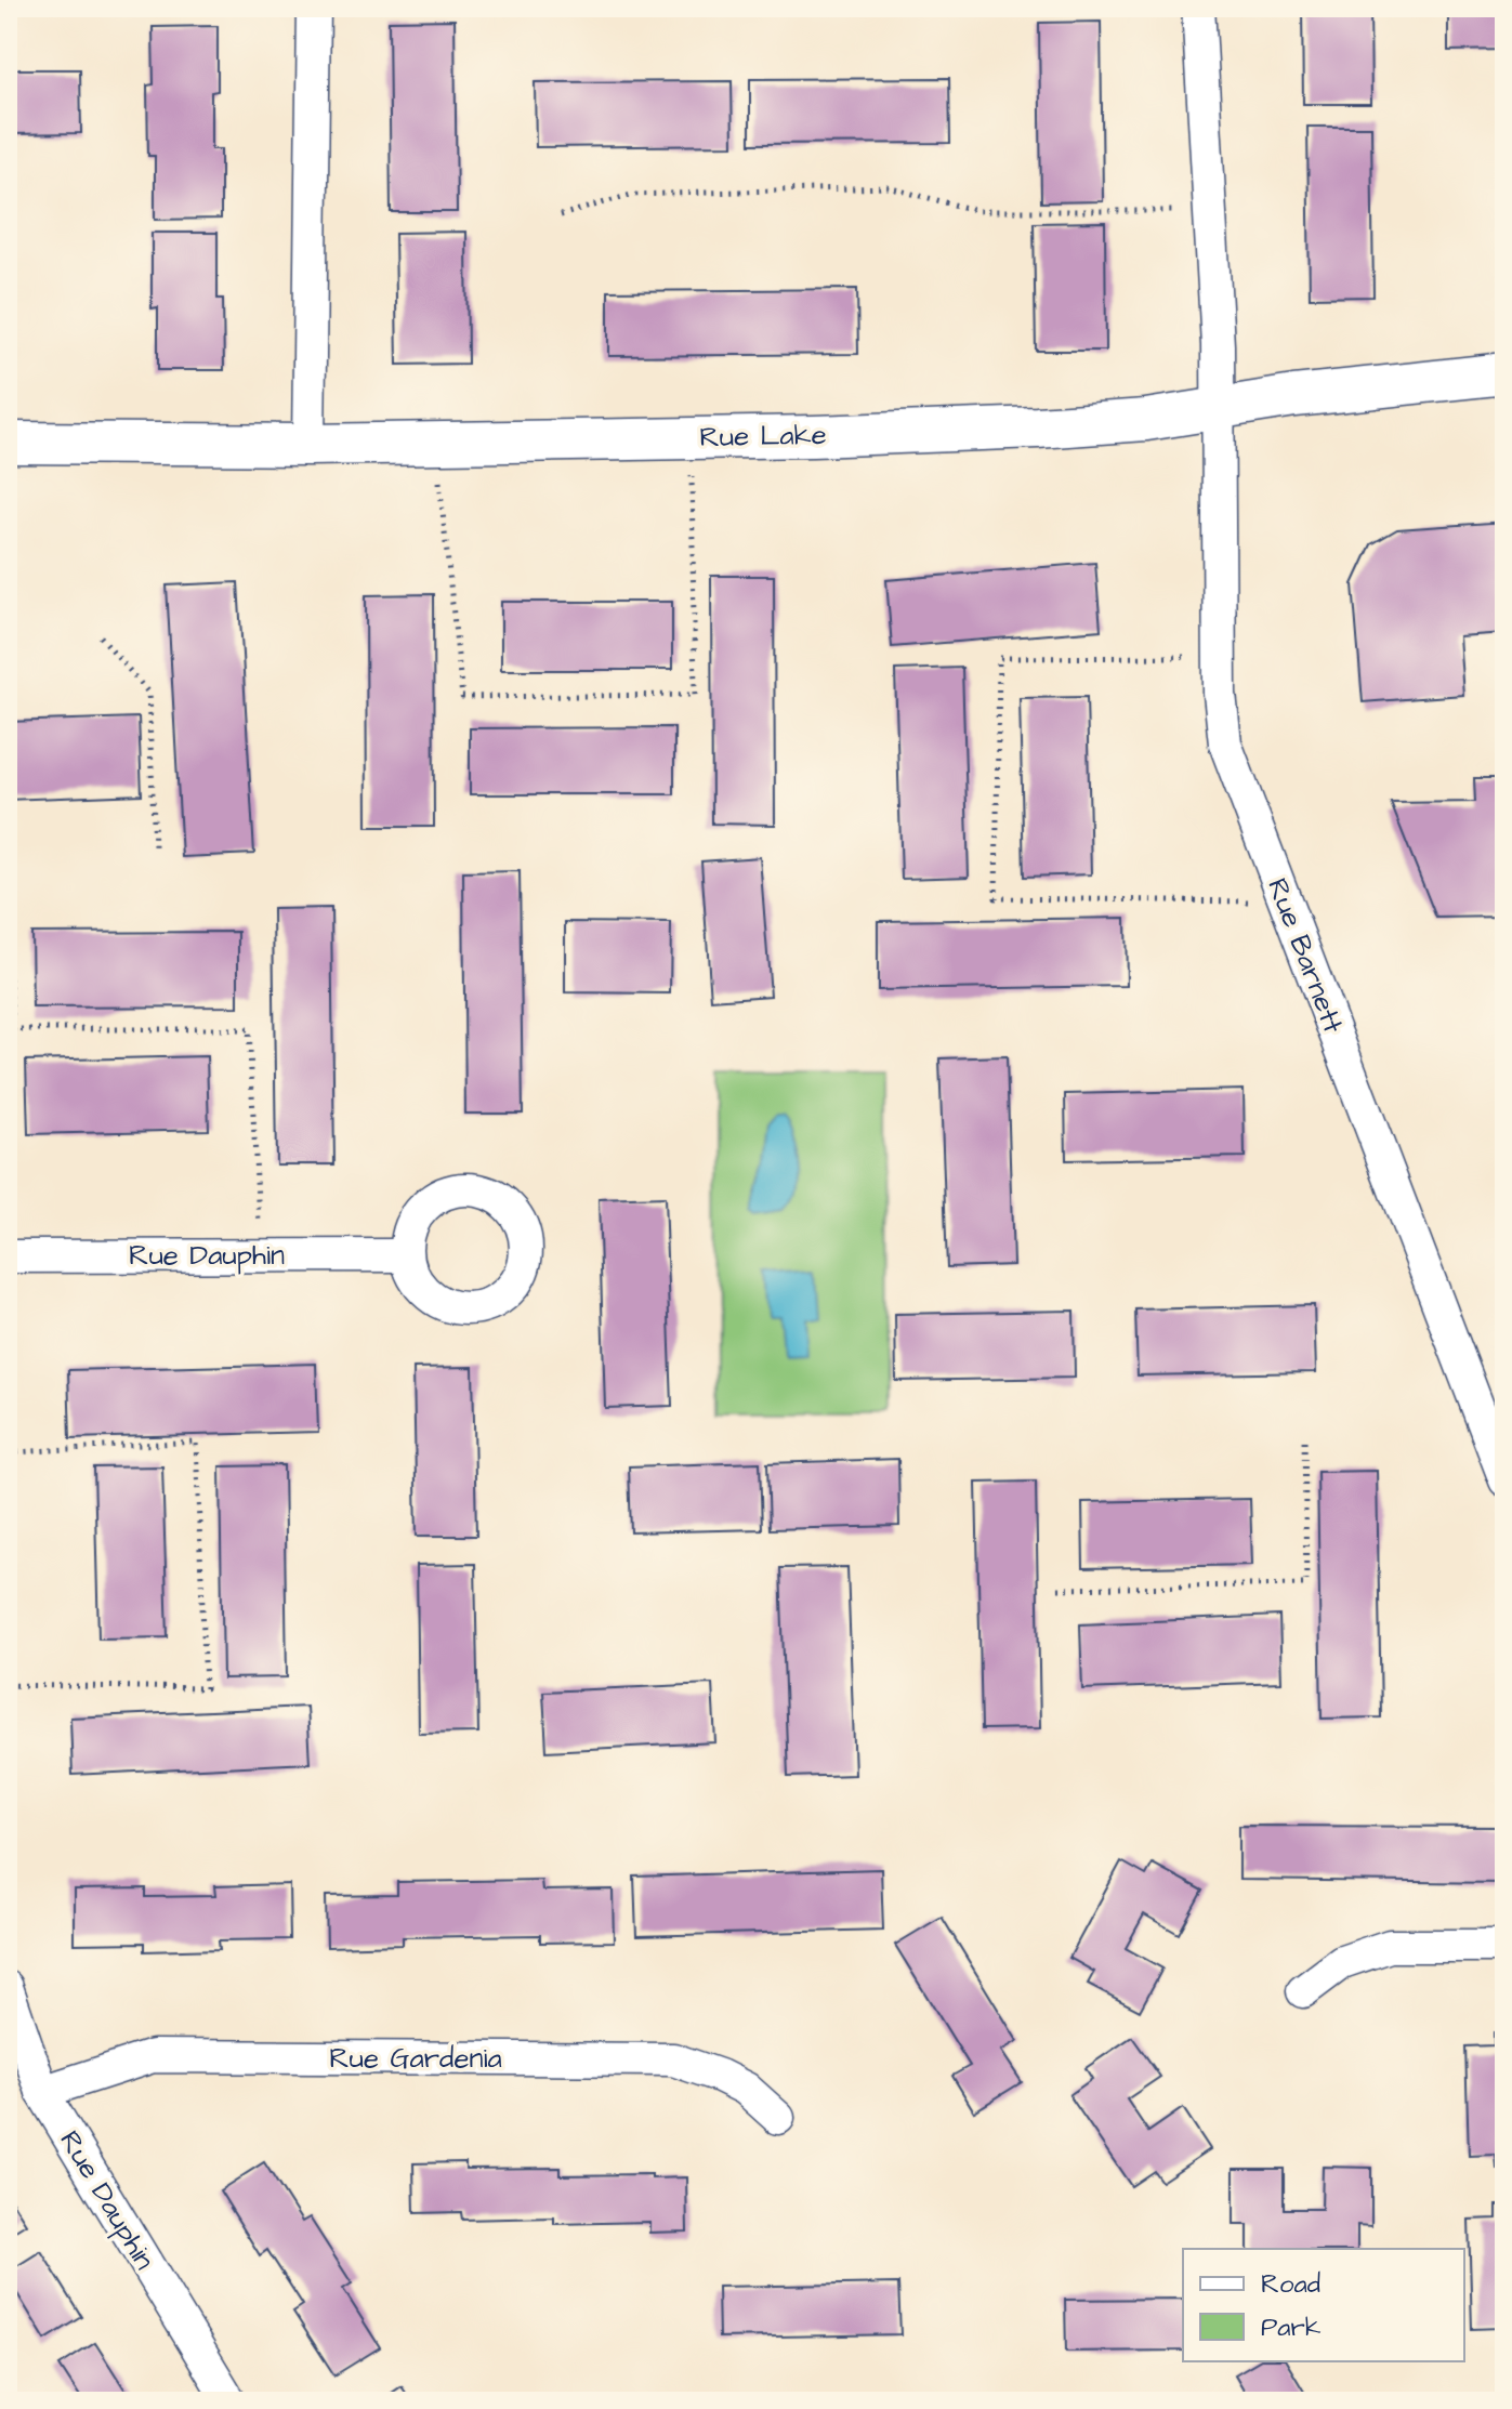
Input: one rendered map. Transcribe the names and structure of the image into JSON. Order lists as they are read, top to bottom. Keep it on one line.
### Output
{"streets":{"street":["Rue Lake","Rue Barnett","Rue Dauphin","Rue Gardenia"]},"crossings":[["Rue Lake","Rue Barnett"],["Rue Dauphin","Rue Gardenia"]],"legend":["Road","Park"]}
